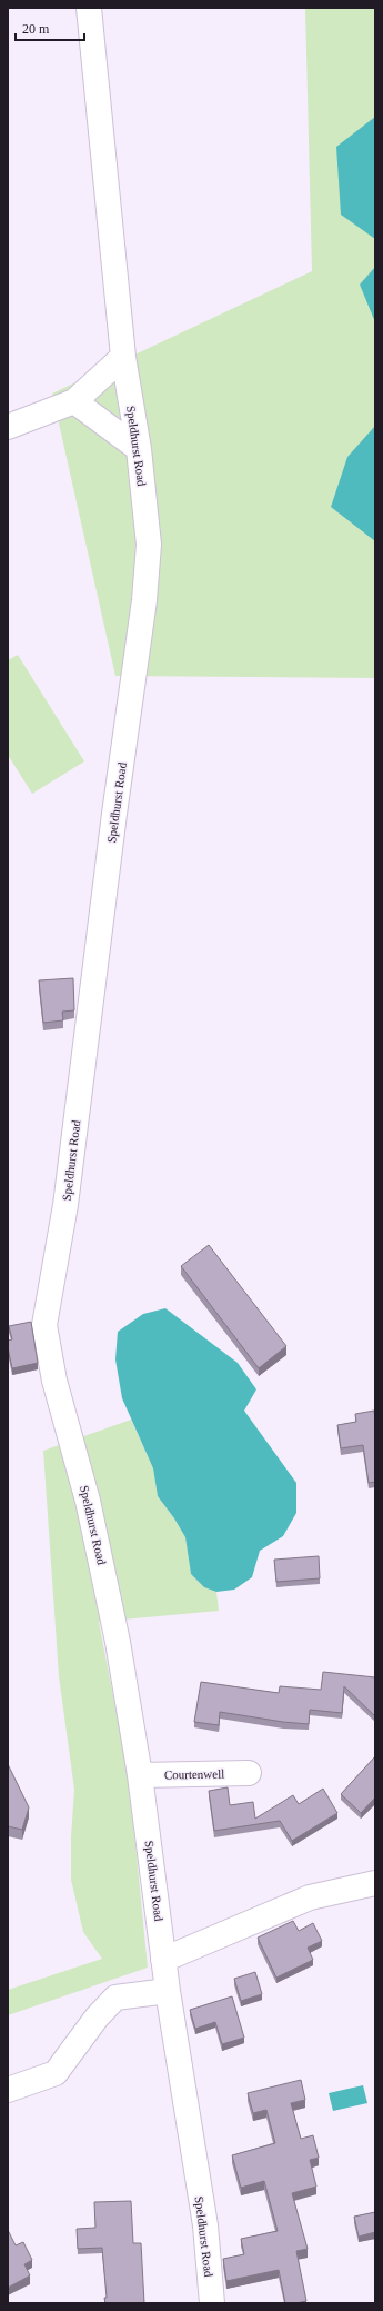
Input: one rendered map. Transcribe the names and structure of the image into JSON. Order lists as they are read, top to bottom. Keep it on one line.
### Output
{"streets":{"street":["Speldhurst Road","Courtenwell"]},"crossings":[["Speldhurst Road","Courtenwell"]],"scale_bar":"20 m"}
